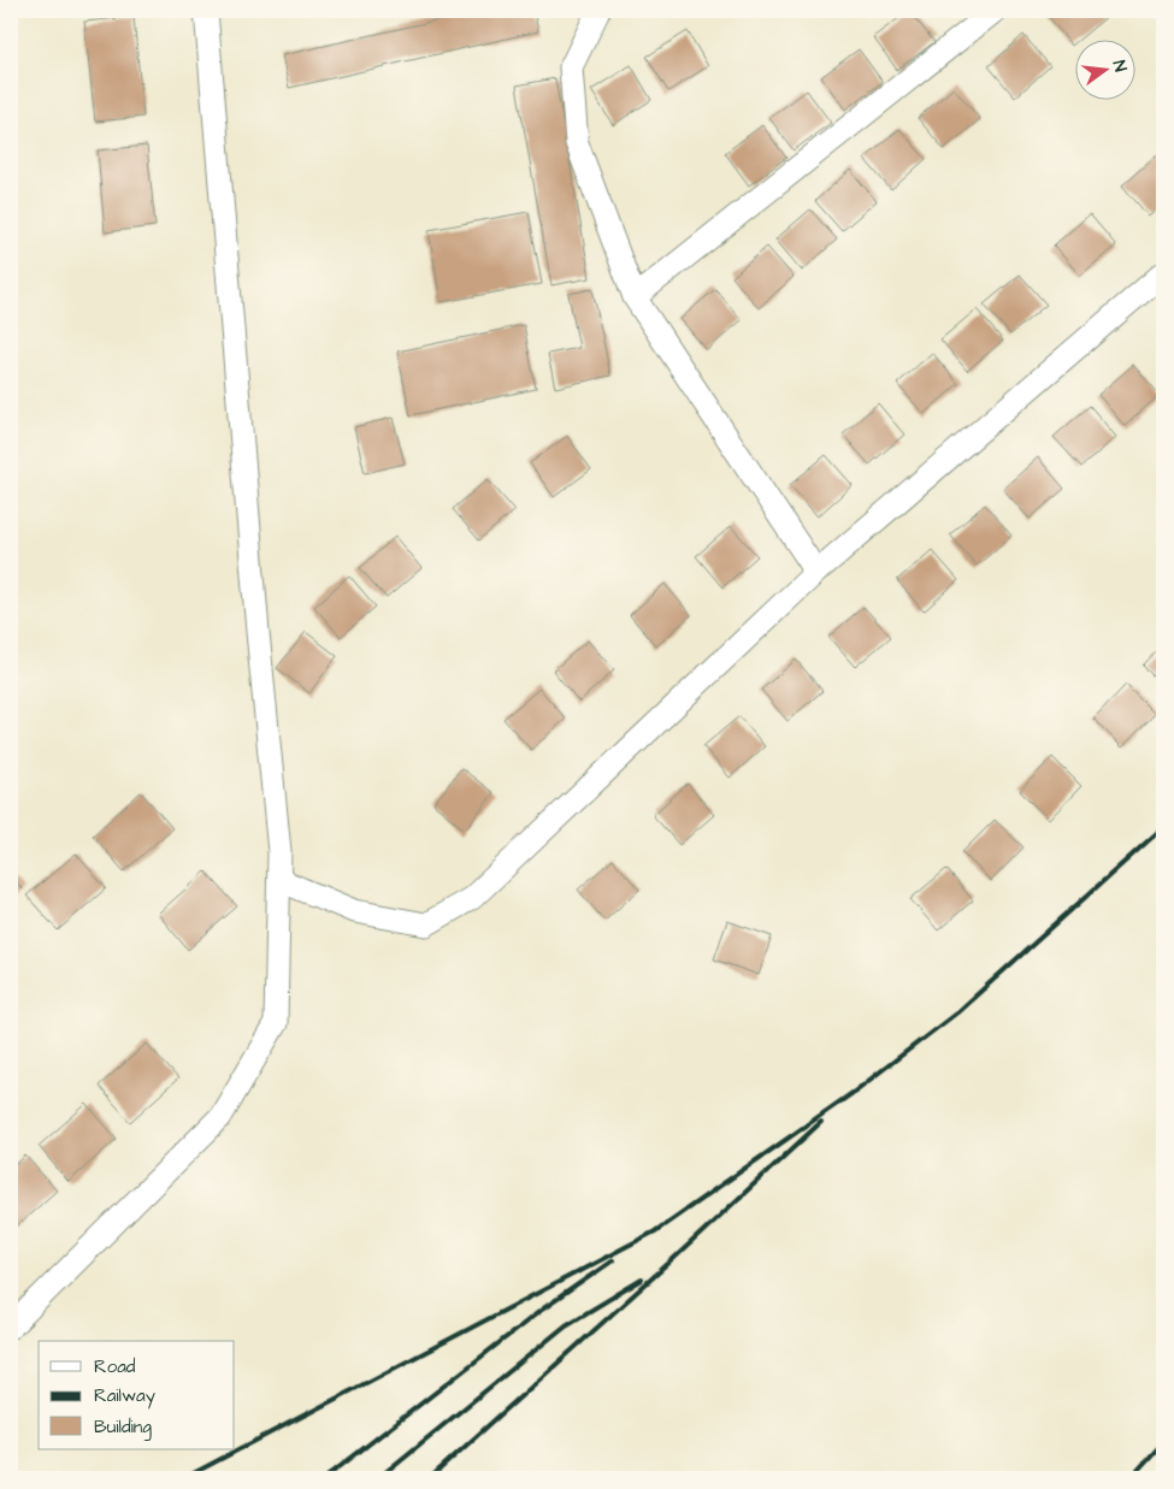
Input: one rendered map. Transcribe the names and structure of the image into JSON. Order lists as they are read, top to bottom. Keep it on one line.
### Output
{"legend":["Road","Railway","Building"],"north":"right"}
